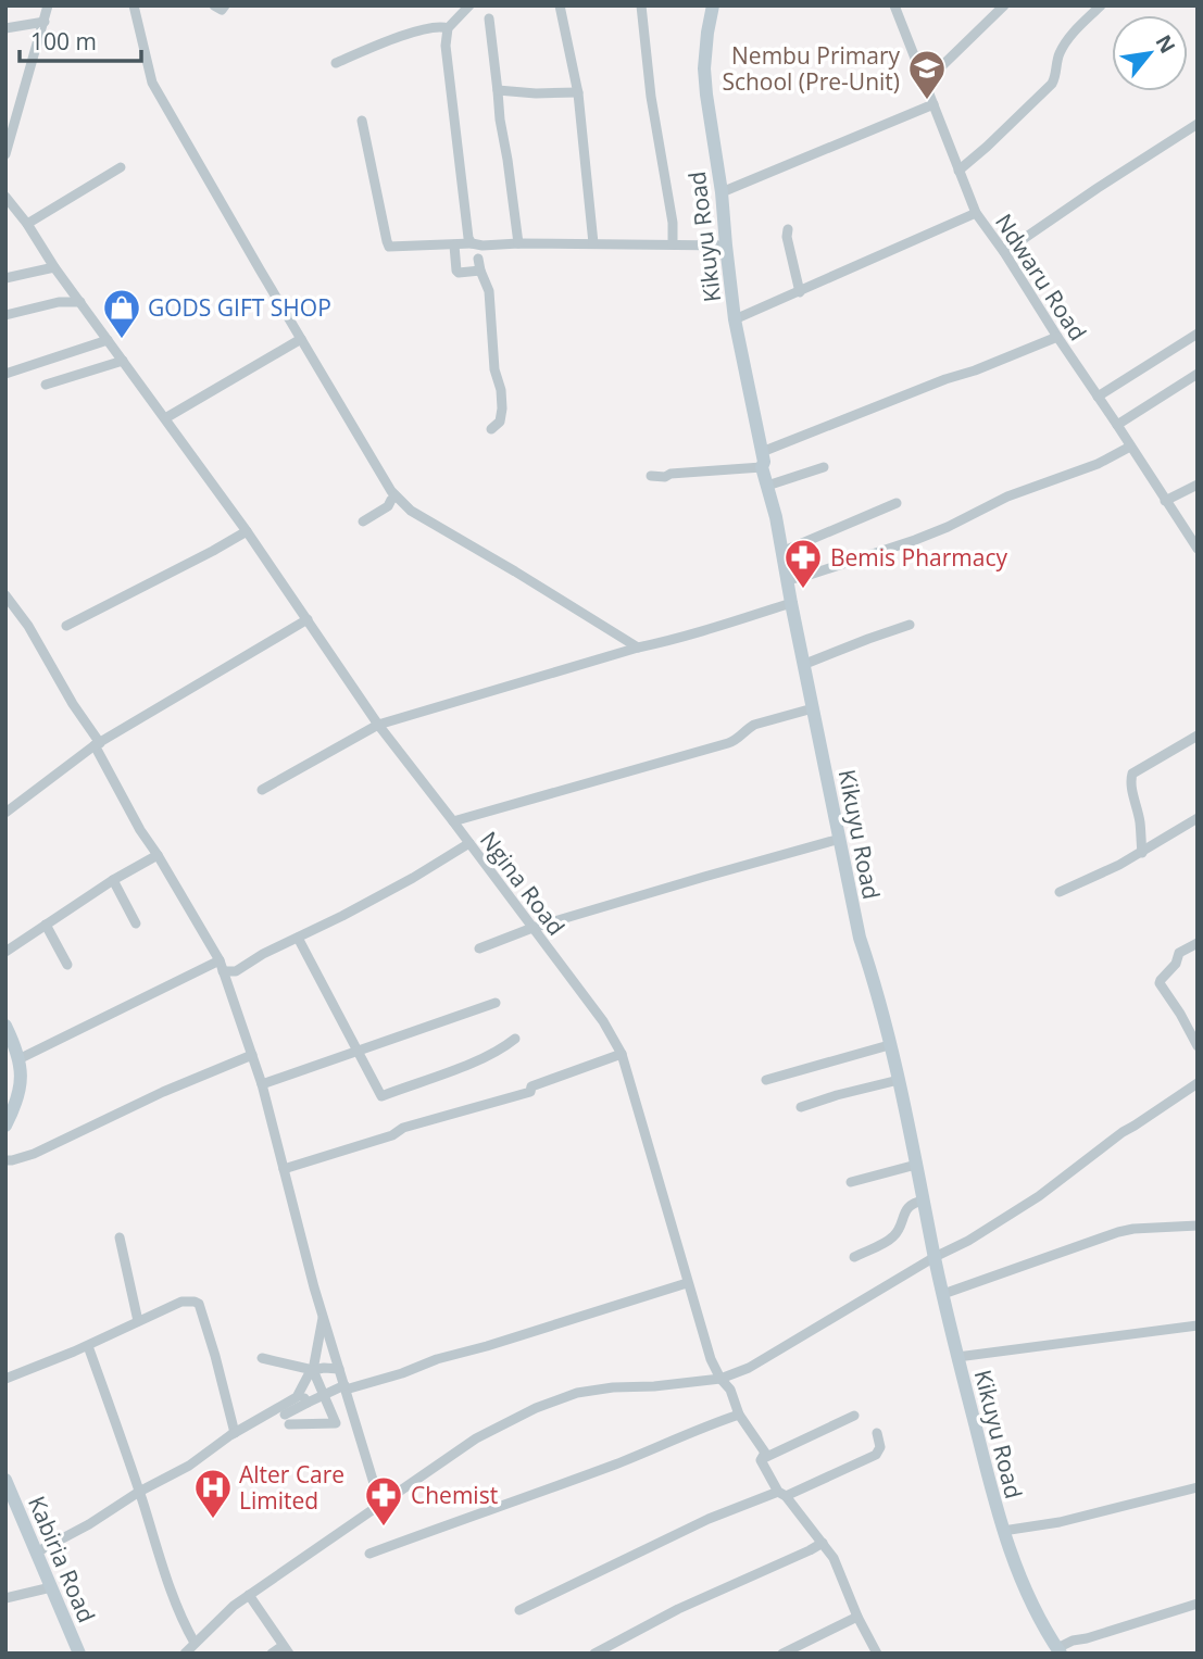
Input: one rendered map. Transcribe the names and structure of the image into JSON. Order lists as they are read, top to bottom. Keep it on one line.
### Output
{"streets":{"main road":["Kikuyu Road","Kabiria Road"],"street":["Ndwaru Road","Ngina Road"]},"places":{"school or university":["Nembu Primary School (Pre-Unit)"],"shop":["GODS GIFT SHOP"],"pharmacy":["Bemis Pharmacy","Chemist"],"hospital":["Alter Care Limited"]},"scale_bar":"100 m","north":"top right"}
